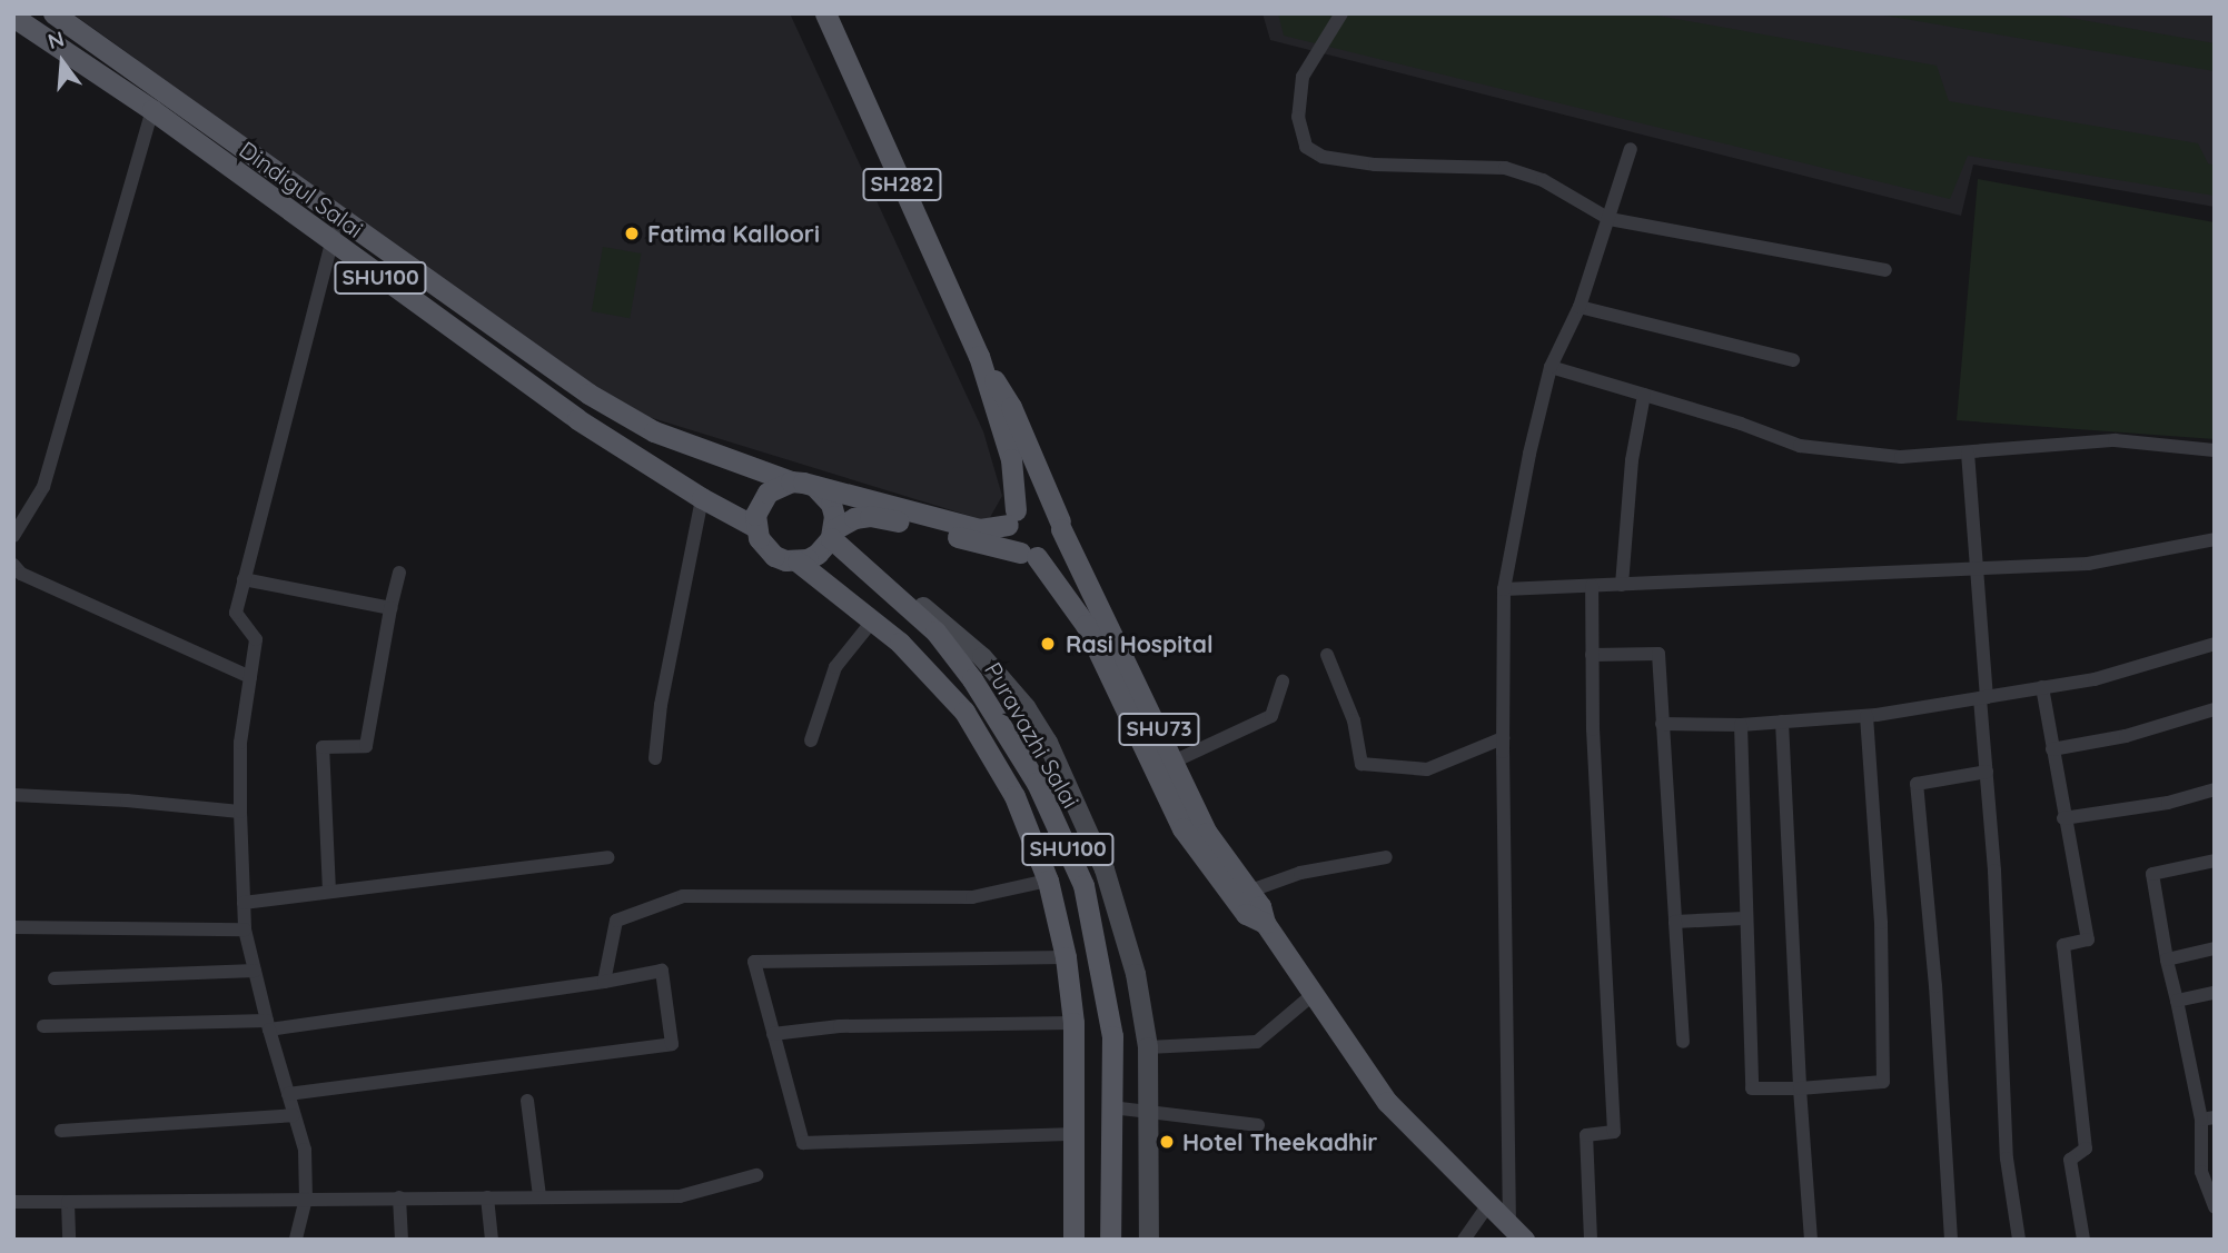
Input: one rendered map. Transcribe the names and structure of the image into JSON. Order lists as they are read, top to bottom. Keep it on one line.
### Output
{"streets":{"main road":["SH282","Dindigul Salai","SHU100","SHU73","Puravazhi Salai"]},"crossings":[["SH282","SHU73"],["Dindigul Salai","SHU100"],["Dindigul Salai","Puravazhi Salai"],["SHU100","Puravazhi Salai"]],"places":["Fatima Kalloori","Rasi Hospital","Hotel Theekadhir"],"north":"top"}
